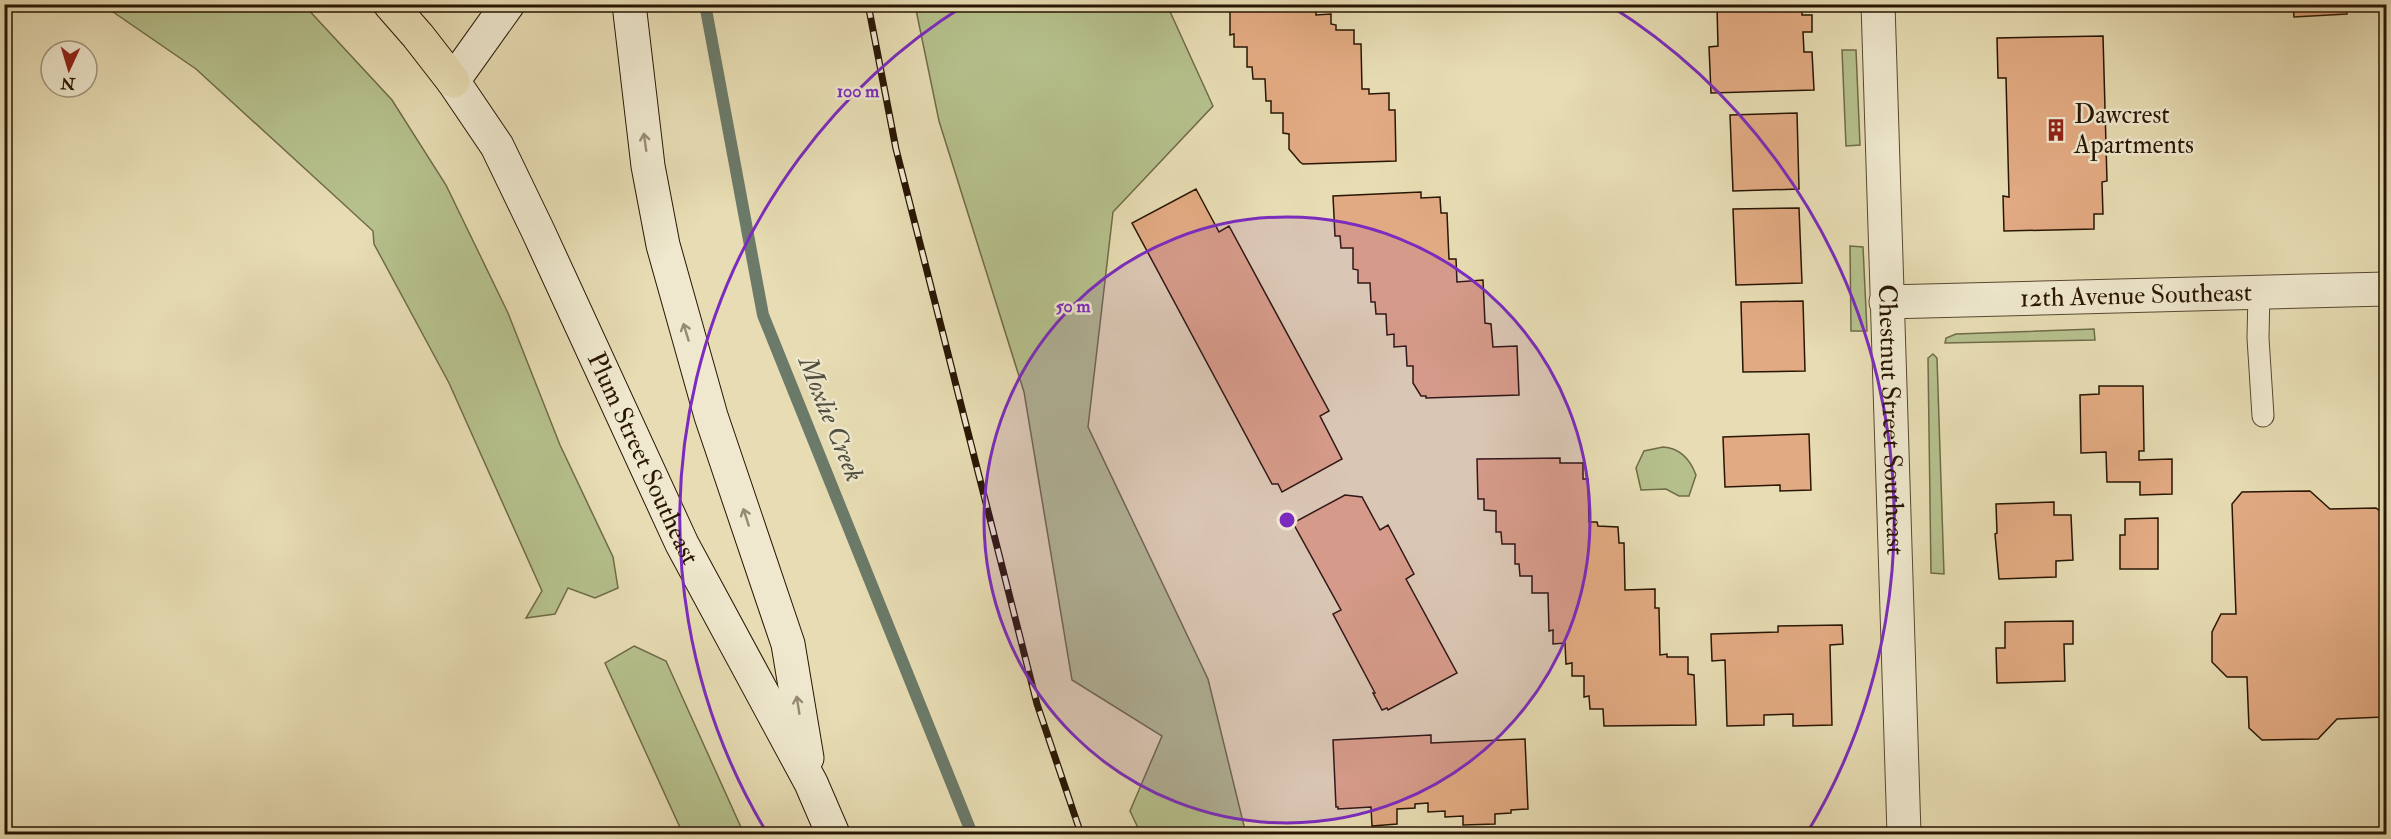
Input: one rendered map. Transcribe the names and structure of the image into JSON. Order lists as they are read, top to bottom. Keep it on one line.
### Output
{"streets":{"main road":["12th Avenue Southeast","Chestnut Street Southeast","Plum Street Southeast"]},"crossings":[["12th Avenue Southeast","Chestnut Street Southeast"]],"water":["Moxlie Creek"],"places":{"building":["Dawcrest Apartments"]},"north":"bottom","rings":["100 m","50 m"]}
